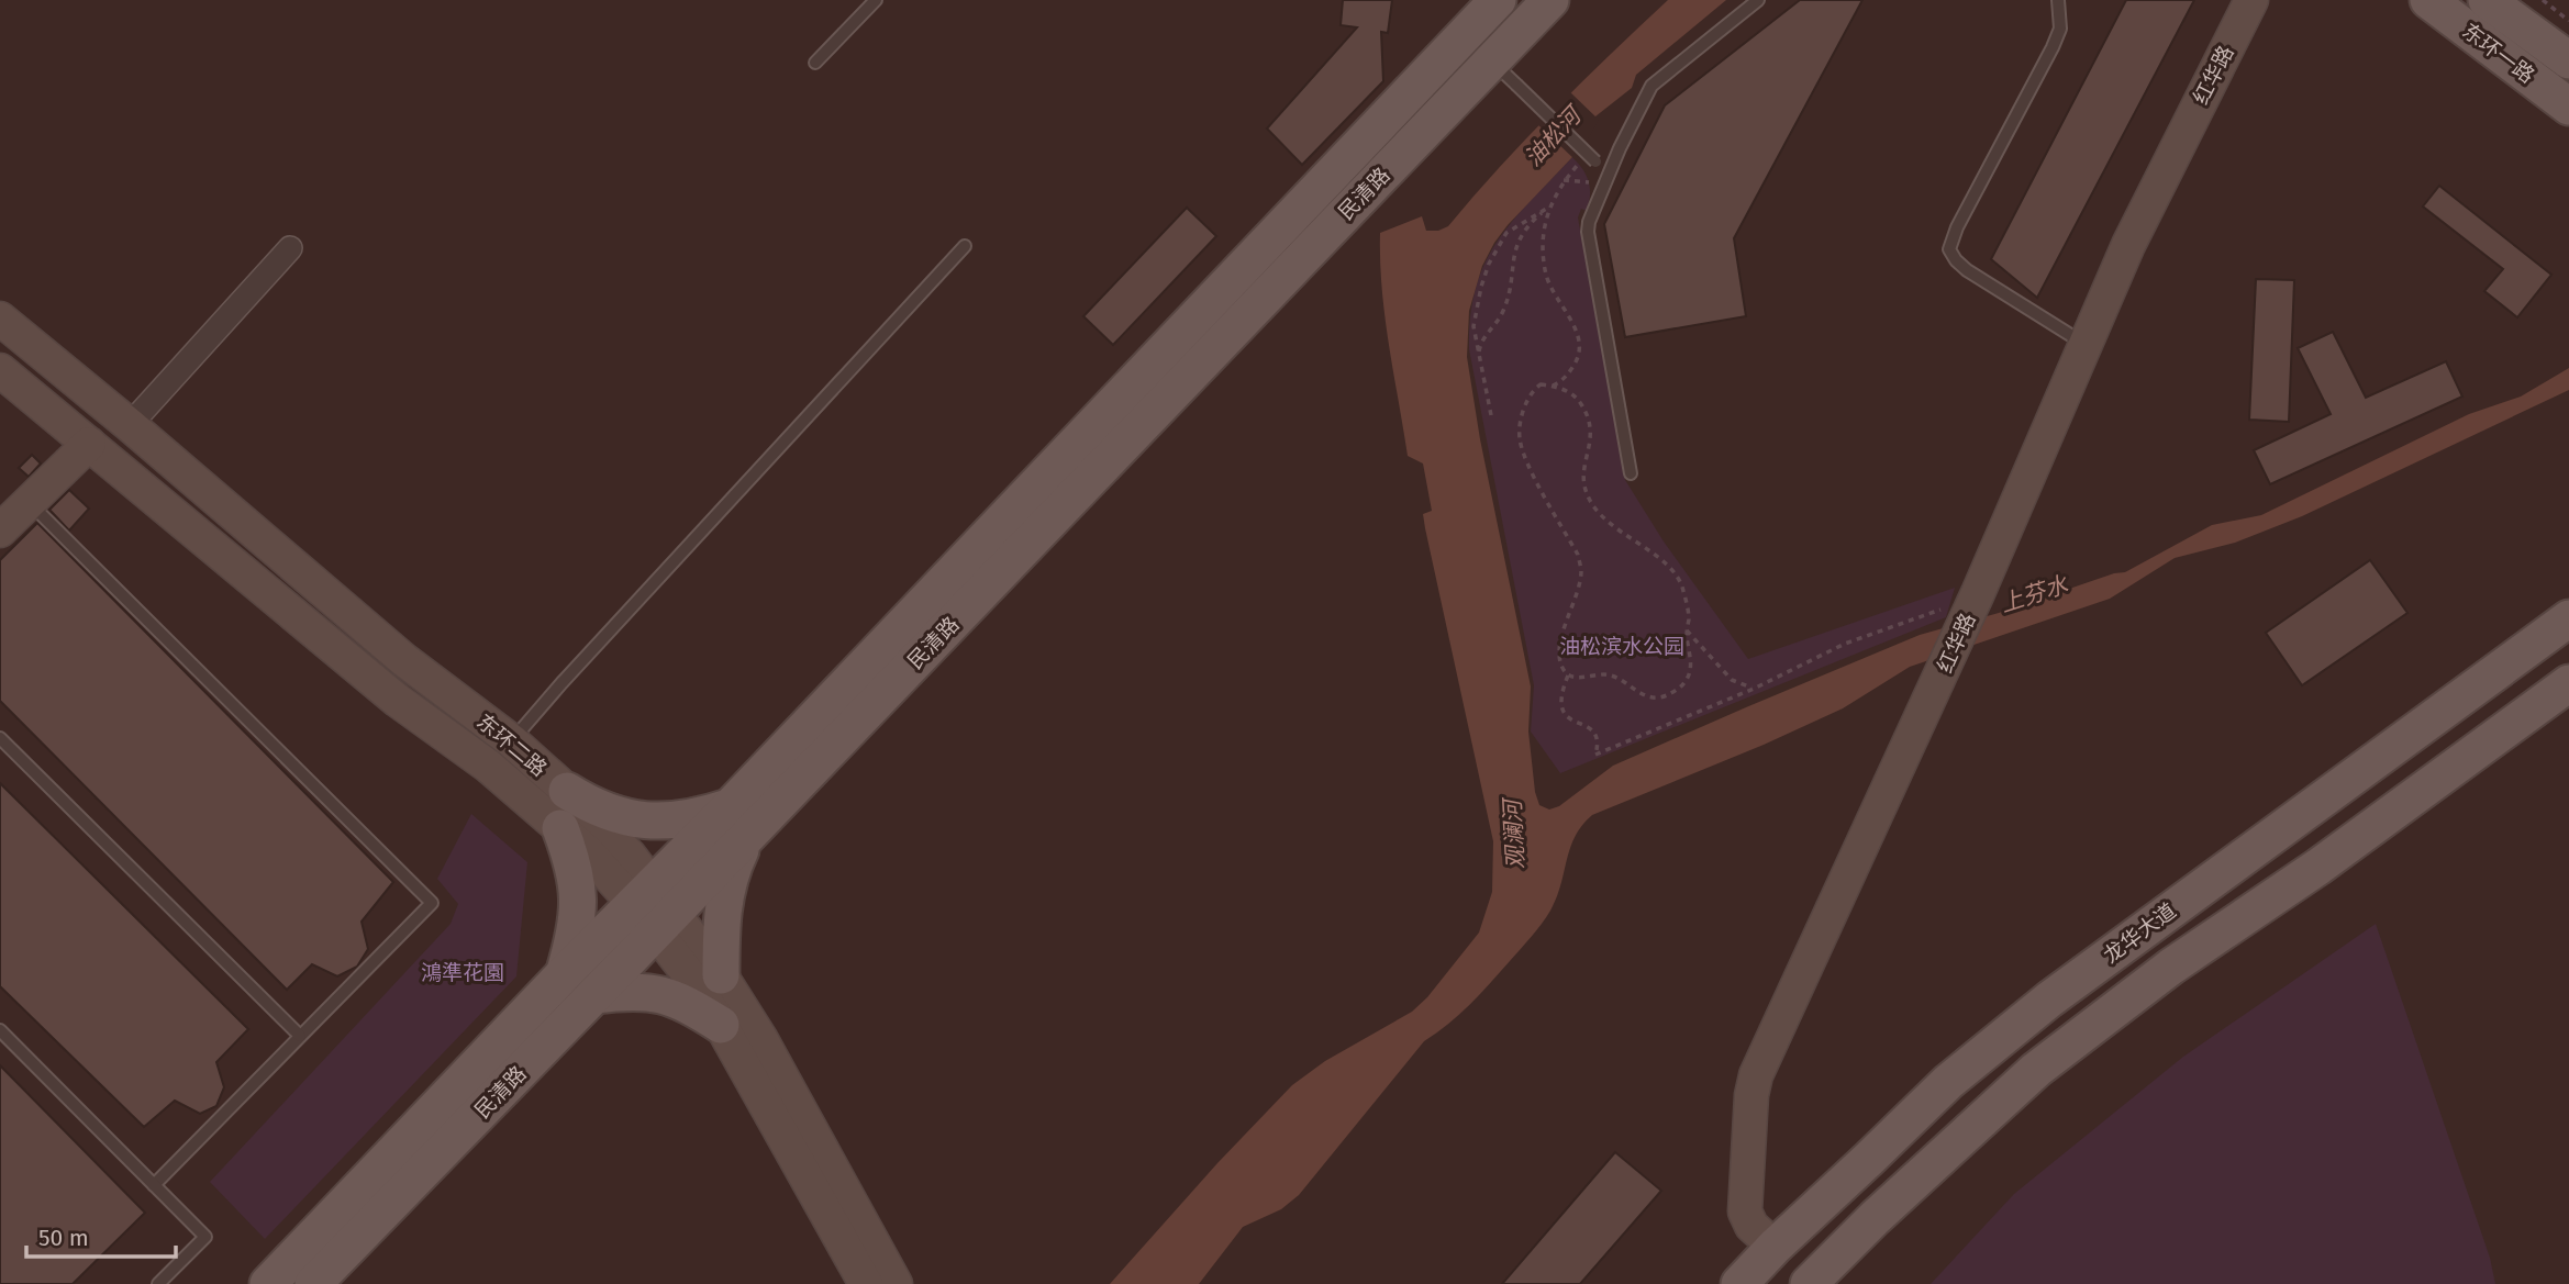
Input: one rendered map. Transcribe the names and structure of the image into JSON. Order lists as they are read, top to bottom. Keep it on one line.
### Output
{"streets":{"main road":["东环一路","红华路","民清路","东环二路","龙华大道"]},"crossings":[["红华路","龙华大道"],["民清路","东环二路"]],"water":["油松河","上芬水","观澜河"],"parks":["油松滨水公园","鴻準花園"],"scale_bar":"50 m"}
